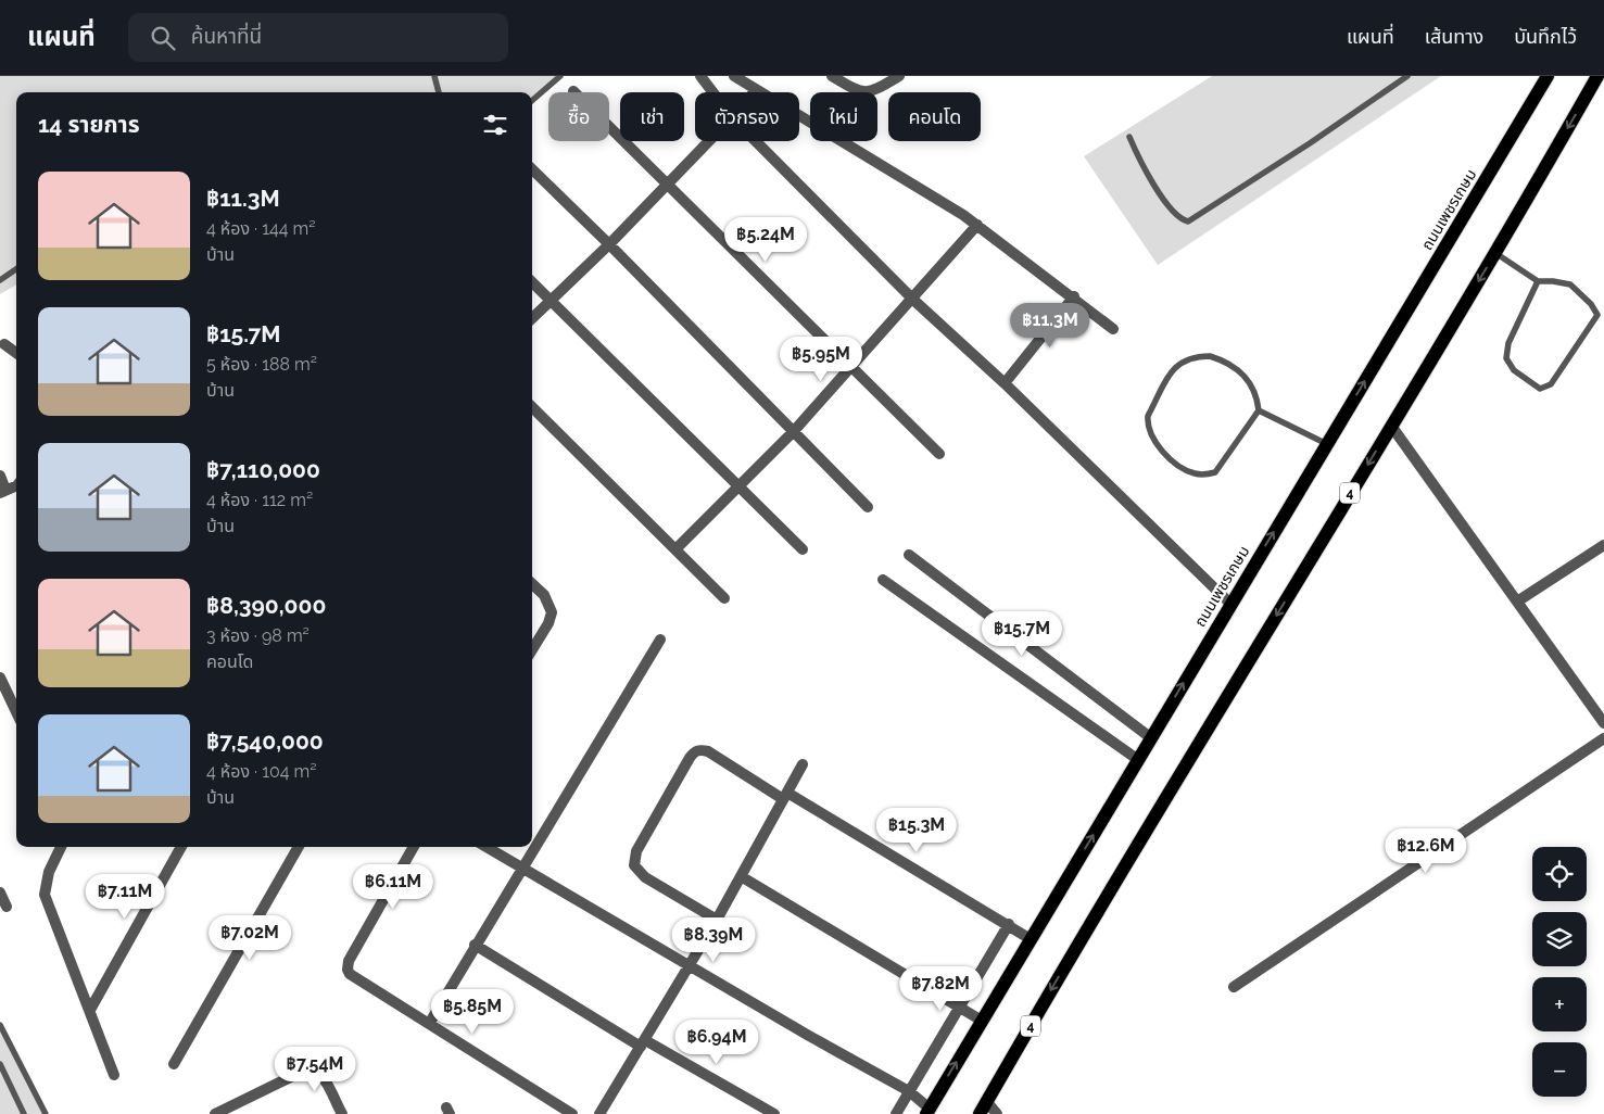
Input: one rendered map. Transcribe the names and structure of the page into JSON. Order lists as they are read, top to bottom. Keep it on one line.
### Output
{"streets":{"main road":["ถนนเพชรเกษม","4"]},"page":{"header":"แผนที่","search":"ค้นหาที่นี่","nav":["แผนที่","เส้นทาง","บันทึกไว้"],"chip":["ซื้อ","เช่า","ตัวกรอง","ใหม่","คอนโด"],"heading":"14 รายการ","list":[{"name":"฿11.3M","note":"4 ห้อง · 144 m² · บ้าน"},{"name":"฿15.7M","note":"5 ห้อง · 188 m² · บ้าน"},{"name":"฿7,110,000","note":"4 ห้อง · 112 m² · บ้าน"},{"name":"฿8,390,000","note":"3 ห้อง · 98 m² · คอนโด"},{"name":"฿7,540,000","note":"4 ห้อง · 104 m² · บ้าน"}],"price":["฿5.24M","฿11.3M","฿5.95M","฿15.7M","฿15.3M","฿12.6M","฿6.11M","฿7.11M","฿7.02M","฿8.39M","฿7.82M","฿5.85M","฿6.94M","฿7.54M"],"map_buttons":["+","−"]}}
